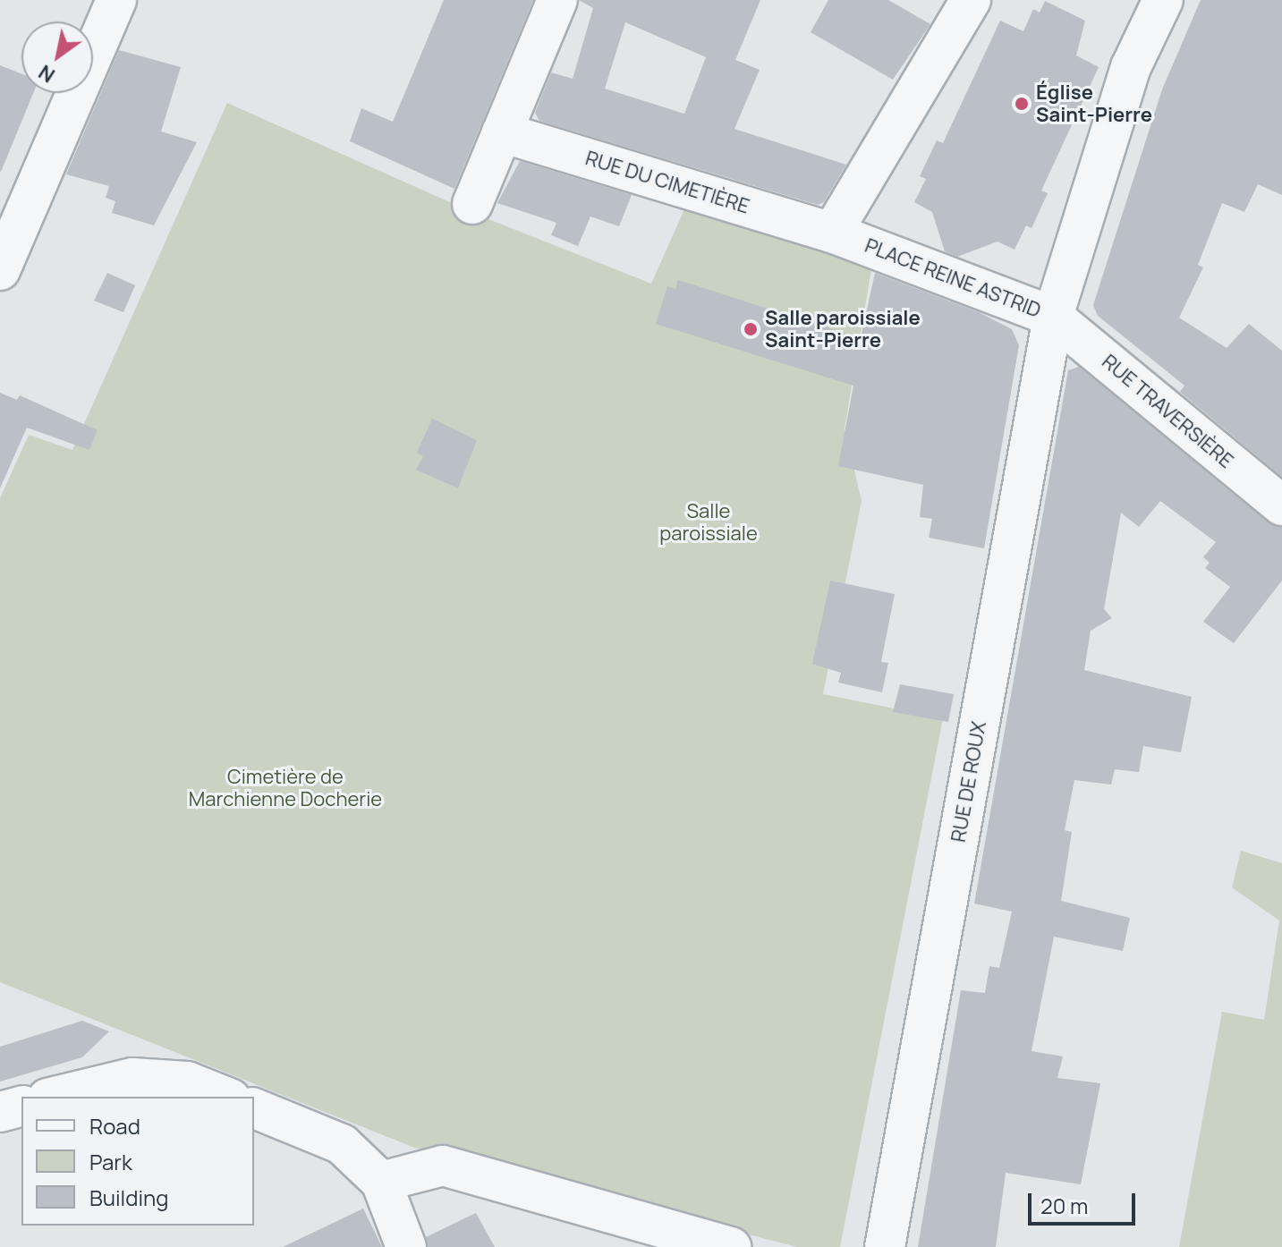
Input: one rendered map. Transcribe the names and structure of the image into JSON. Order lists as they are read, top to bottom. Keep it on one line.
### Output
{"streets":{"street":["RUE DU CIMETIÈRE","PLACE REINE ASTRID","RUE TRAVERSIÈRE","RUE DE ROUX"]},"crossings":[["RUE DU CIMETIÈRE","PLACE REINE ASTRID"],["PLACE REINE ASTRID","RUE TRAVERSIÈRE"],["PLACE REINE ASTRID","RUE DE ROUX"],["RUE TRAVERSIÈRE","RUE DE ROUX"]],"parks":["Salle paroissiale","Cimetière de Marchienne Docherie"],"places":["Église Saint-Pierre","Salle paroissiale Saint-Pierre"],"legend":["Road","Park","Building"],"scale_bar":"20 m","north":"bottom left"}
